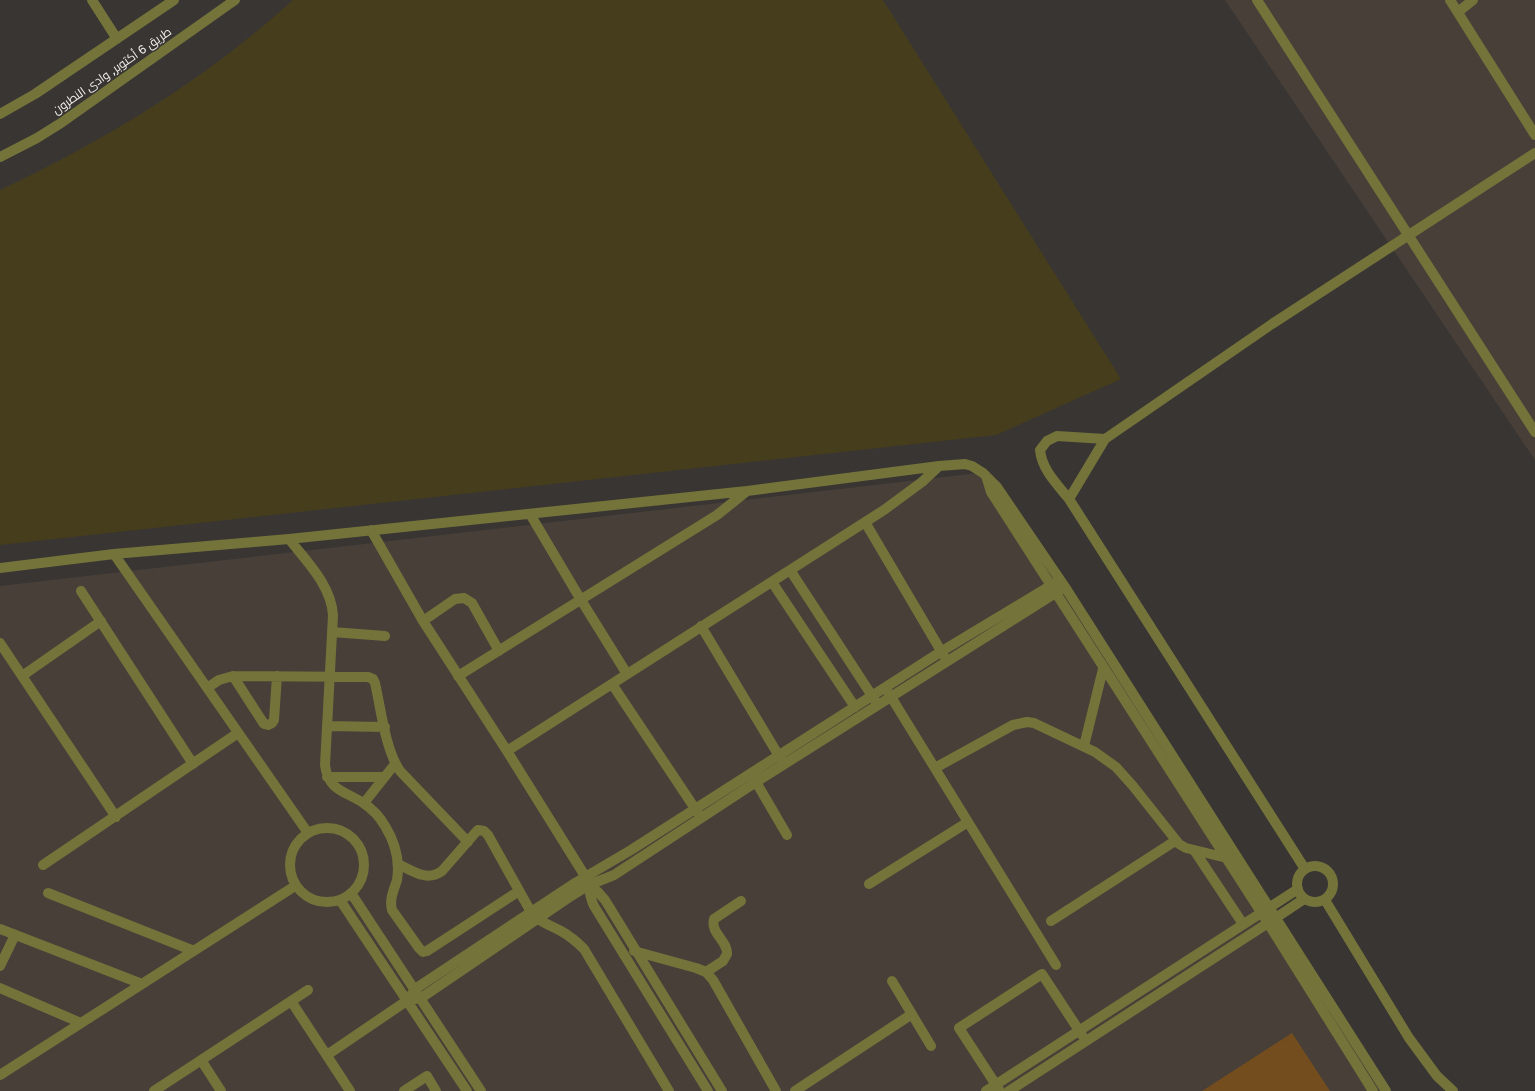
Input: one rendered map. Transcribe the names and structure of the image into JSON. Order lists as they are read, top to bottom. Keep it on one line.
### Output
{"streets":{"street":["طريق 6 أكتوبر, وادى النطرون"]}}
